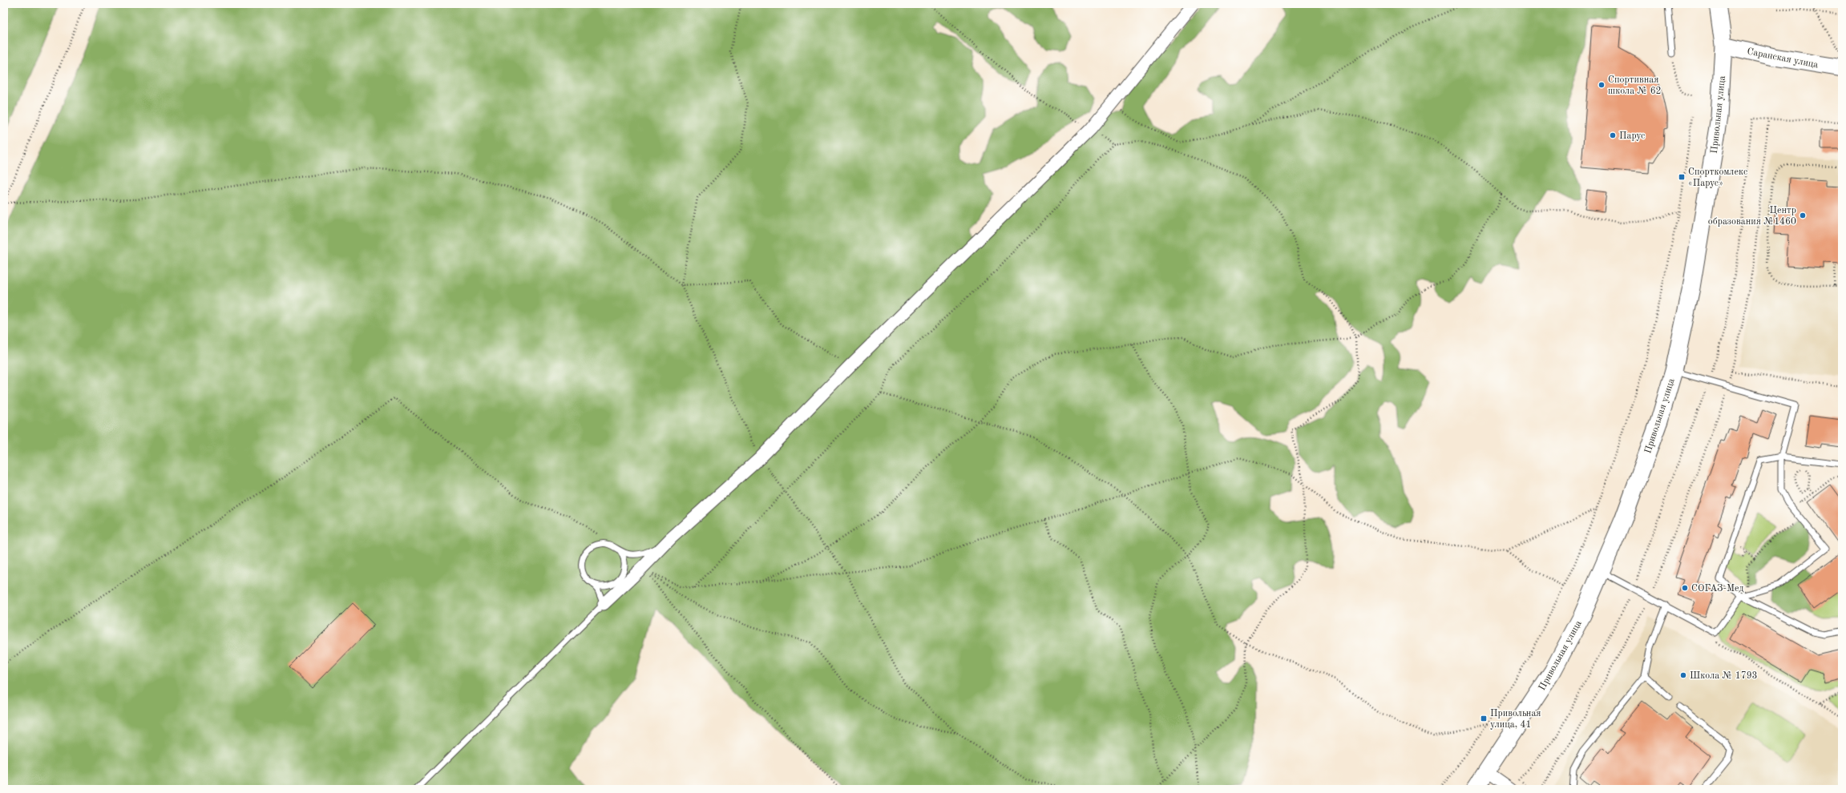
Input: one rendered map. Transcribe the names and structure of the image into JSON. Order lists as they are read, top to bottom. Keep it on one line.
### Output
{"streets":{"main road":["Саранская улица","Привольная улица"]},"crossings":[["Саранская улица","Привольная улица"]],"places":{"other":["Спортивная школа № 62","Парус","Центр образования №1460","СОГАЗ-Мед","Школа № 1793"],"transit":["Спорткомлекс «Парус»","Привольная улица, 41"]}}
